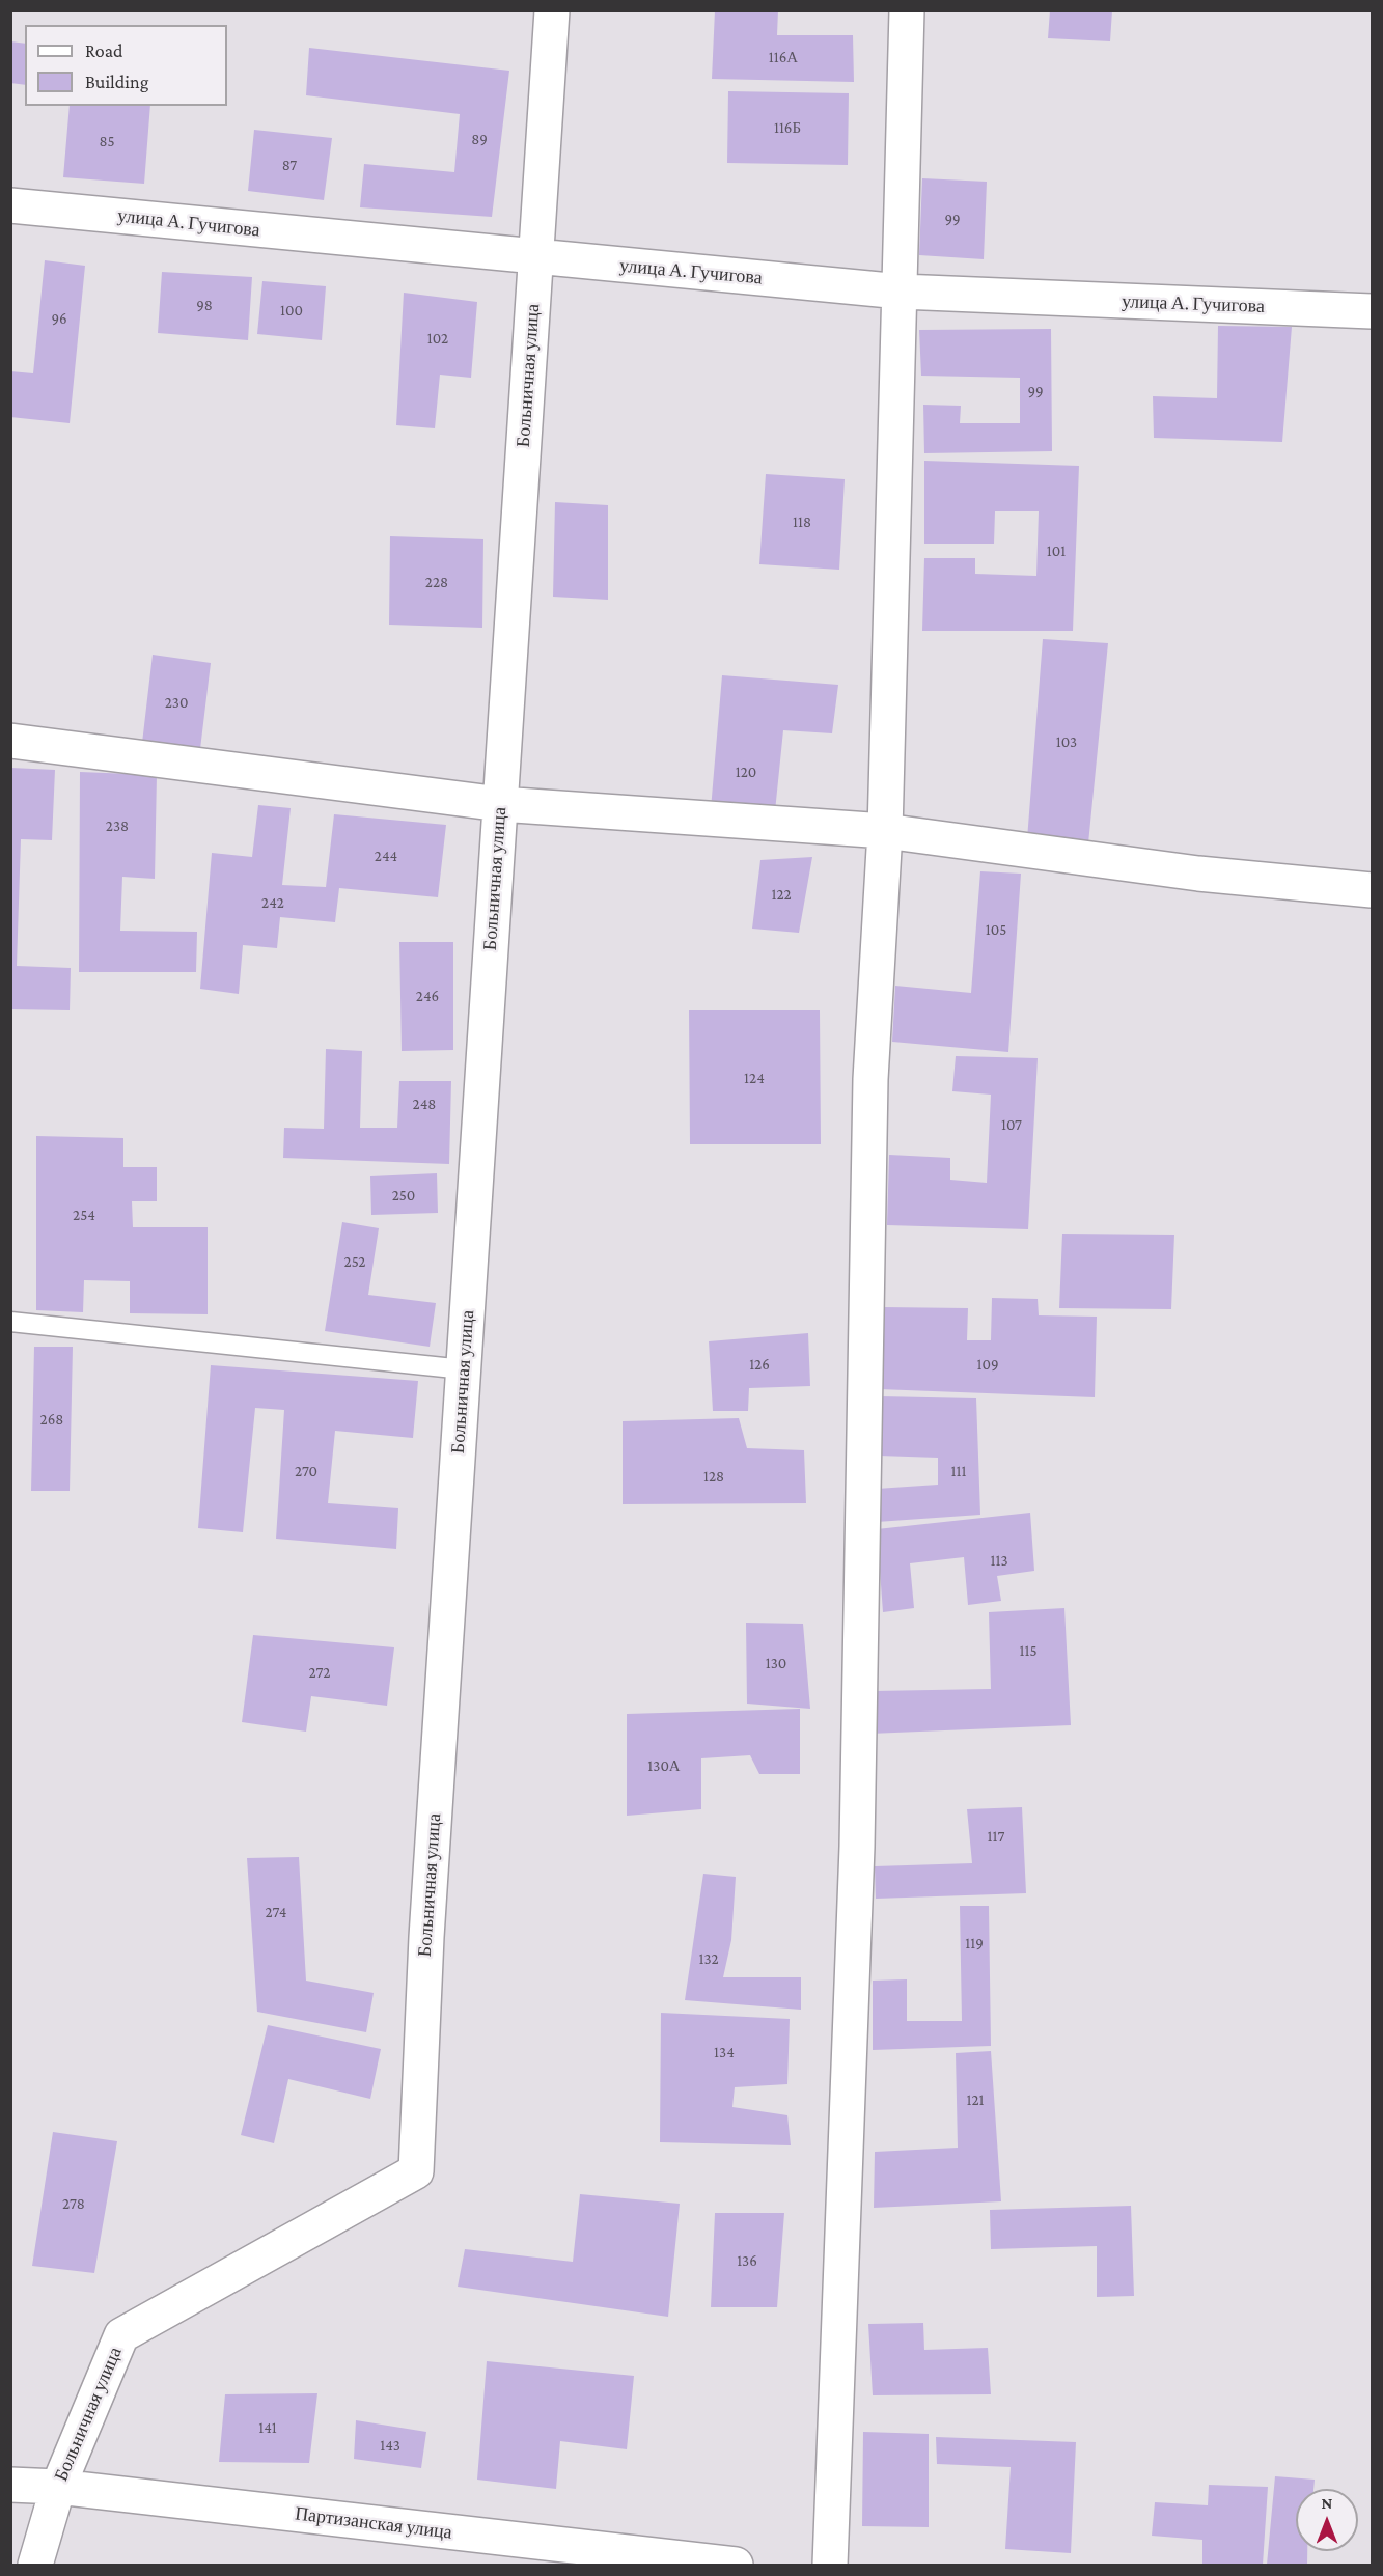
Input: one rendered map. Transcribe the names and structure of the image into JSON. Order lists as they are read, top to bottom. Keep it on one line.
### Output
{"streets":{"street":["улица А. Гучигова","Больничная улица","Партизанская улица"]},"crossings":[["улица А. Гучигова","Больничная улица"],["Больничная улица","Партизанская улица"]],"house_numbers":["116А","116Б","89","85","87","99","98","100","96","102","99","118","101","228","230","103","120","238","244","122","242","105","246","124","248","107","250","254","252","126","109","268","270","111","128","113","115","130","272","130А","117","274","119","132","134","121","278","136","141","143"],"legend":["Road","Building"],"north":"top"}
